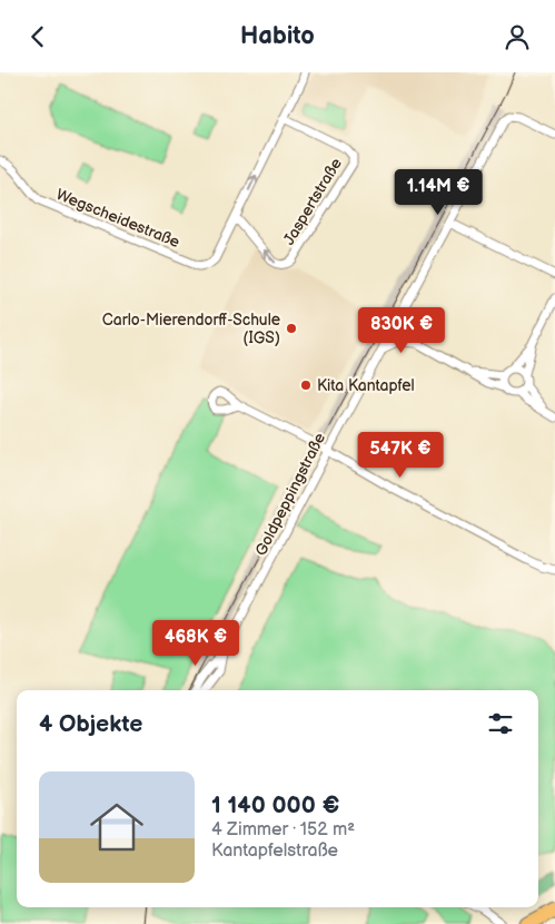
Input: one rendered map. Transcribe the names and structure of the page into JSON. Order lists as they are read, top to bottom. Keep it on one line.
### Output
{"streets":{"street":["Jaspertstraße","Wegscheidestraße","Goldpeppingstraße"]},"crossings":[["Jaspertstraße","Wegscheidestraße"]],"places":["Carlo-Mierendorff-Schule (IGS)","Kita Kantapfel"],"page":{"header":"Habito","price":["1.14M €","830K €","547K €","468K €"],"heading":"4 Objekte","list":[{"name":"1 140 000 €","note":"4 Zimmer · 152 m² · Kantapfelstraße"}]}}
